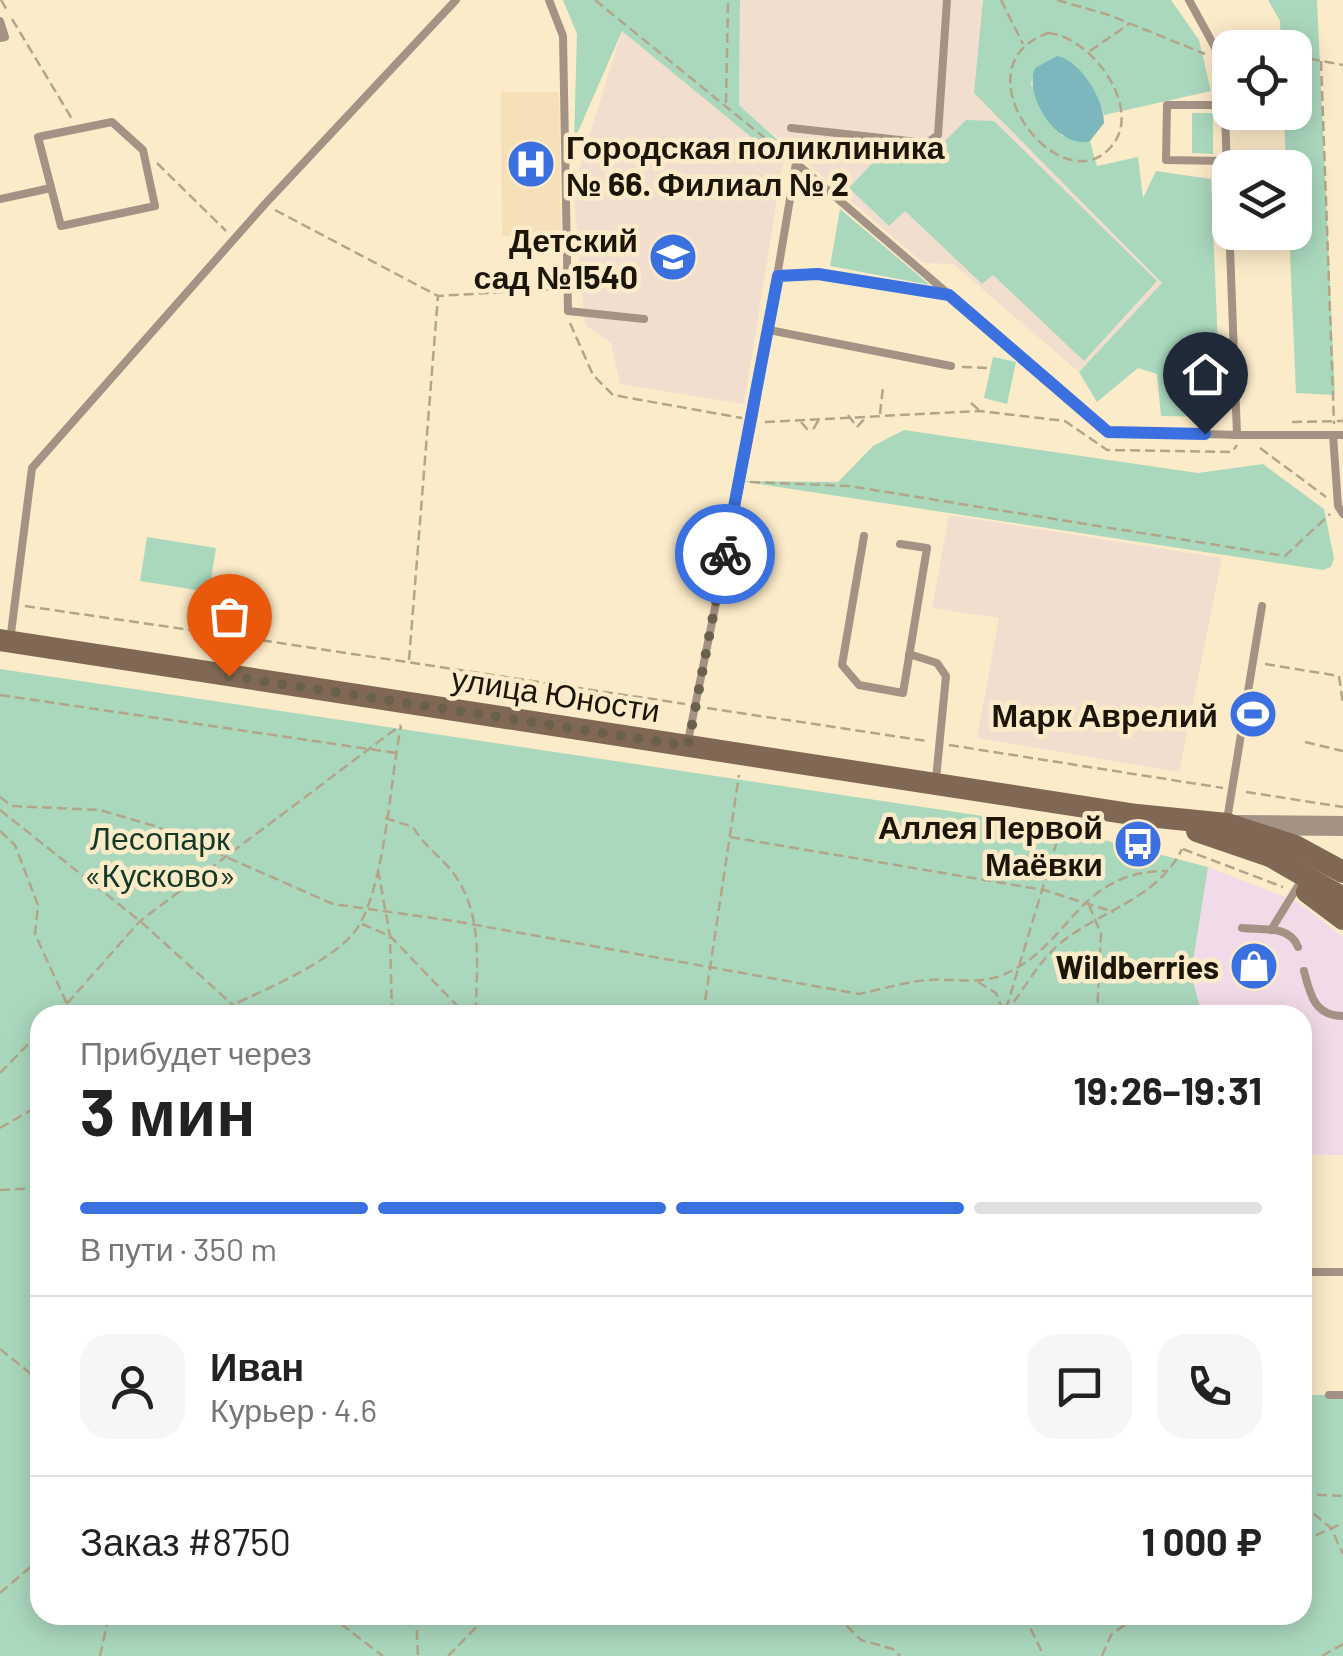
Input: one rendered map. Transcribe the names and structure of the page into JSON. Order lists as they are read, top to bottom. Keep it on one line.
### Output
{"streets":{"main road":["улица Юности"]},"parks":["Лесопарк «Кусково»"],"places":{"hospital":["Городская поликлиника № 66. Филиал № 2"],"school or university":["Детский сад №1540"],"sports":["Марк Аврелий"],"bus stop":["Аллея Первой Маёвки"],"shop":["Wildberries"]},"page":{"heading":["3 мин","Прибудет через","19:26–19:31"],"panel":["Иван","Курьер · 4.6","Заказ #8750","1 000 ₽"],"bar":"В пути · 350 m"}}
